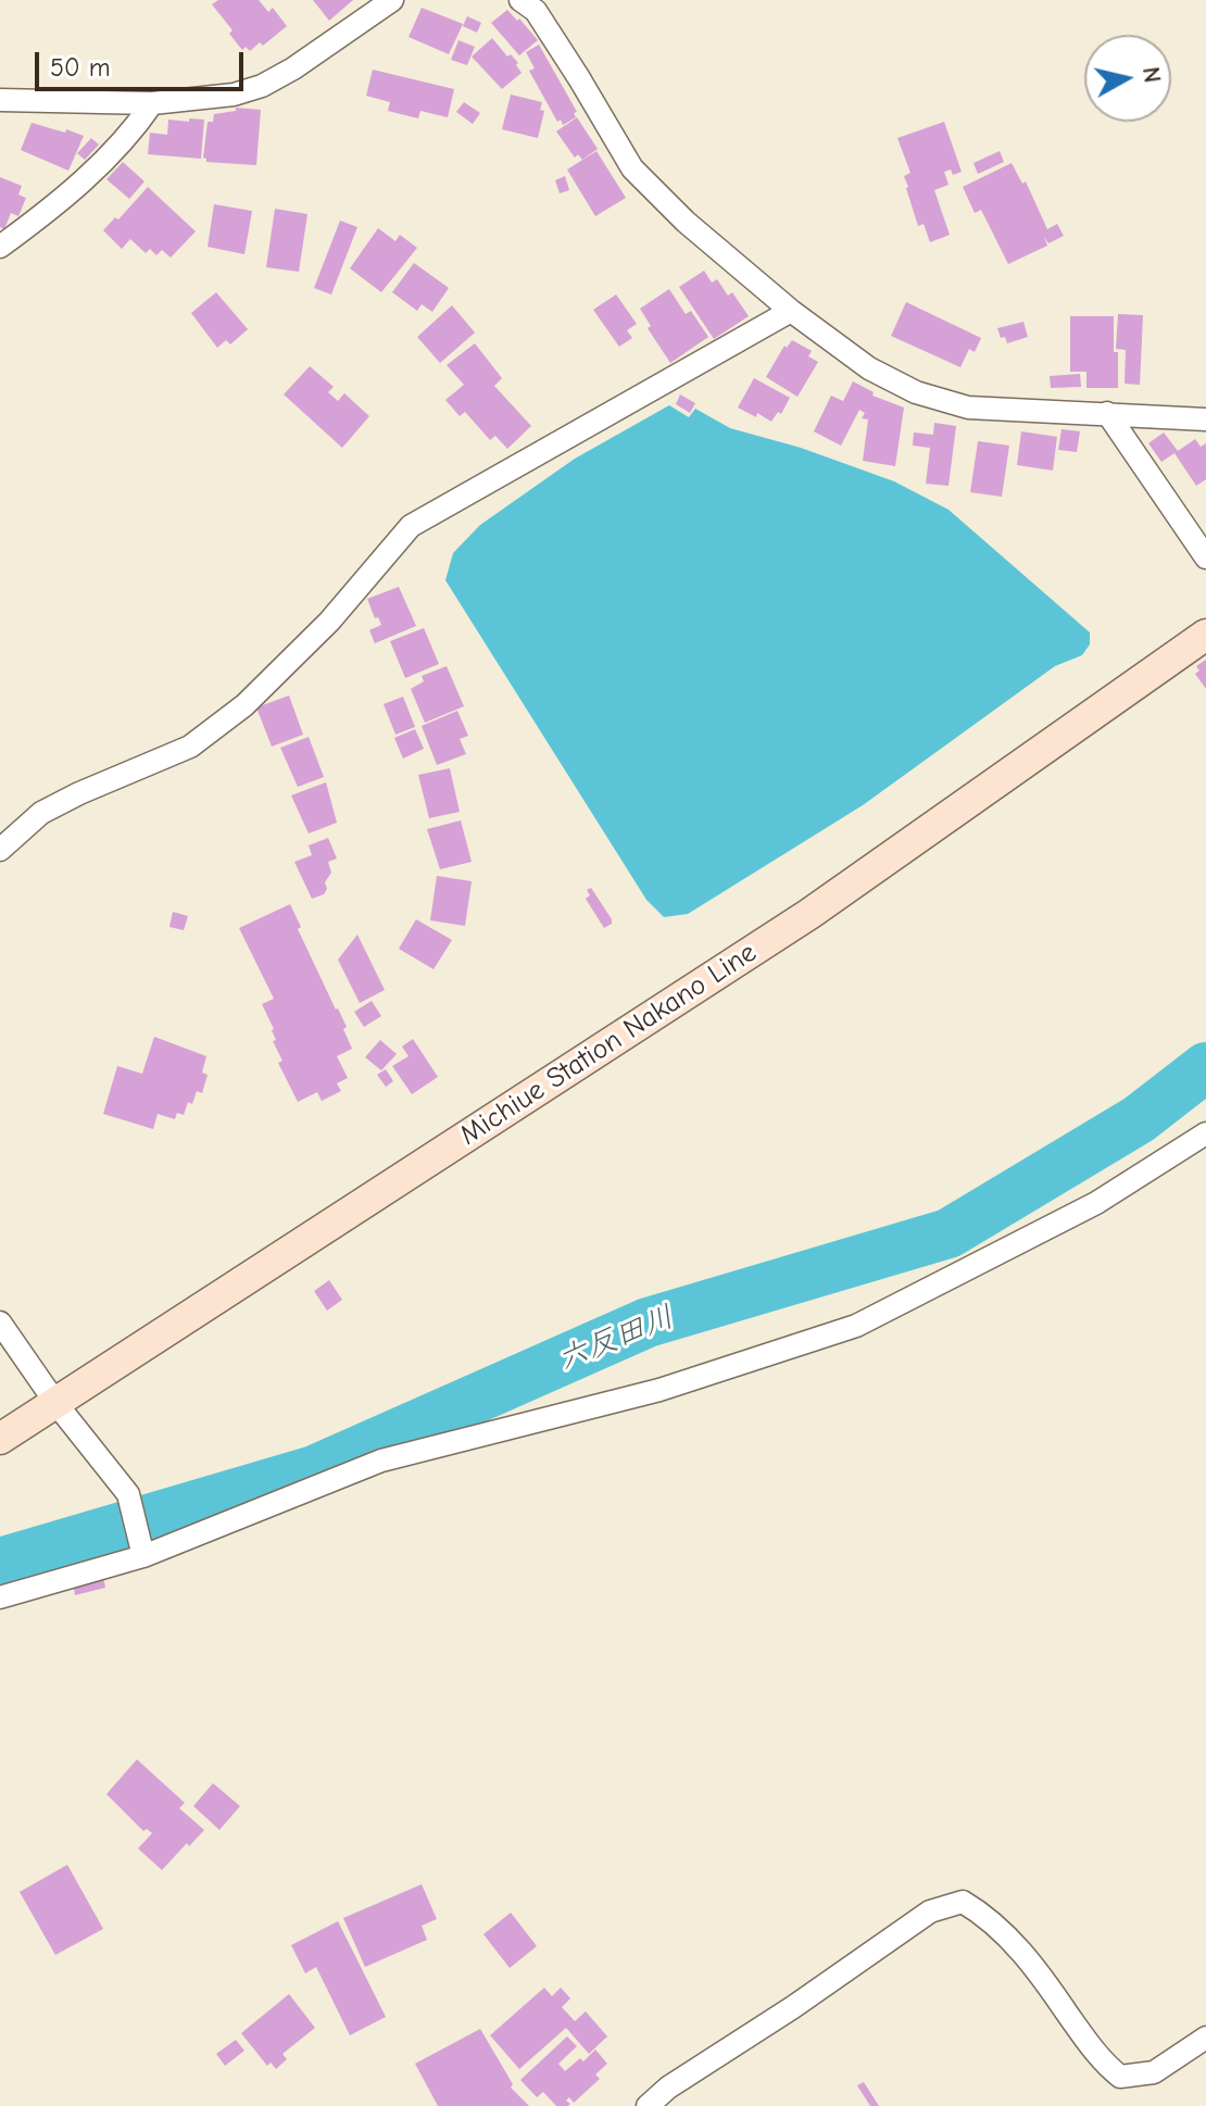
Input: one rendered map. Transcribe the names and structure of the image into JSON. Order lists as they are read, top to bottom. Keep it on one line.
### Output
{"streets":{"main road":["Michiue Station Nakano Line"]},"water":["六反田川"],"scale_bar":"50 m","north":"right"}
